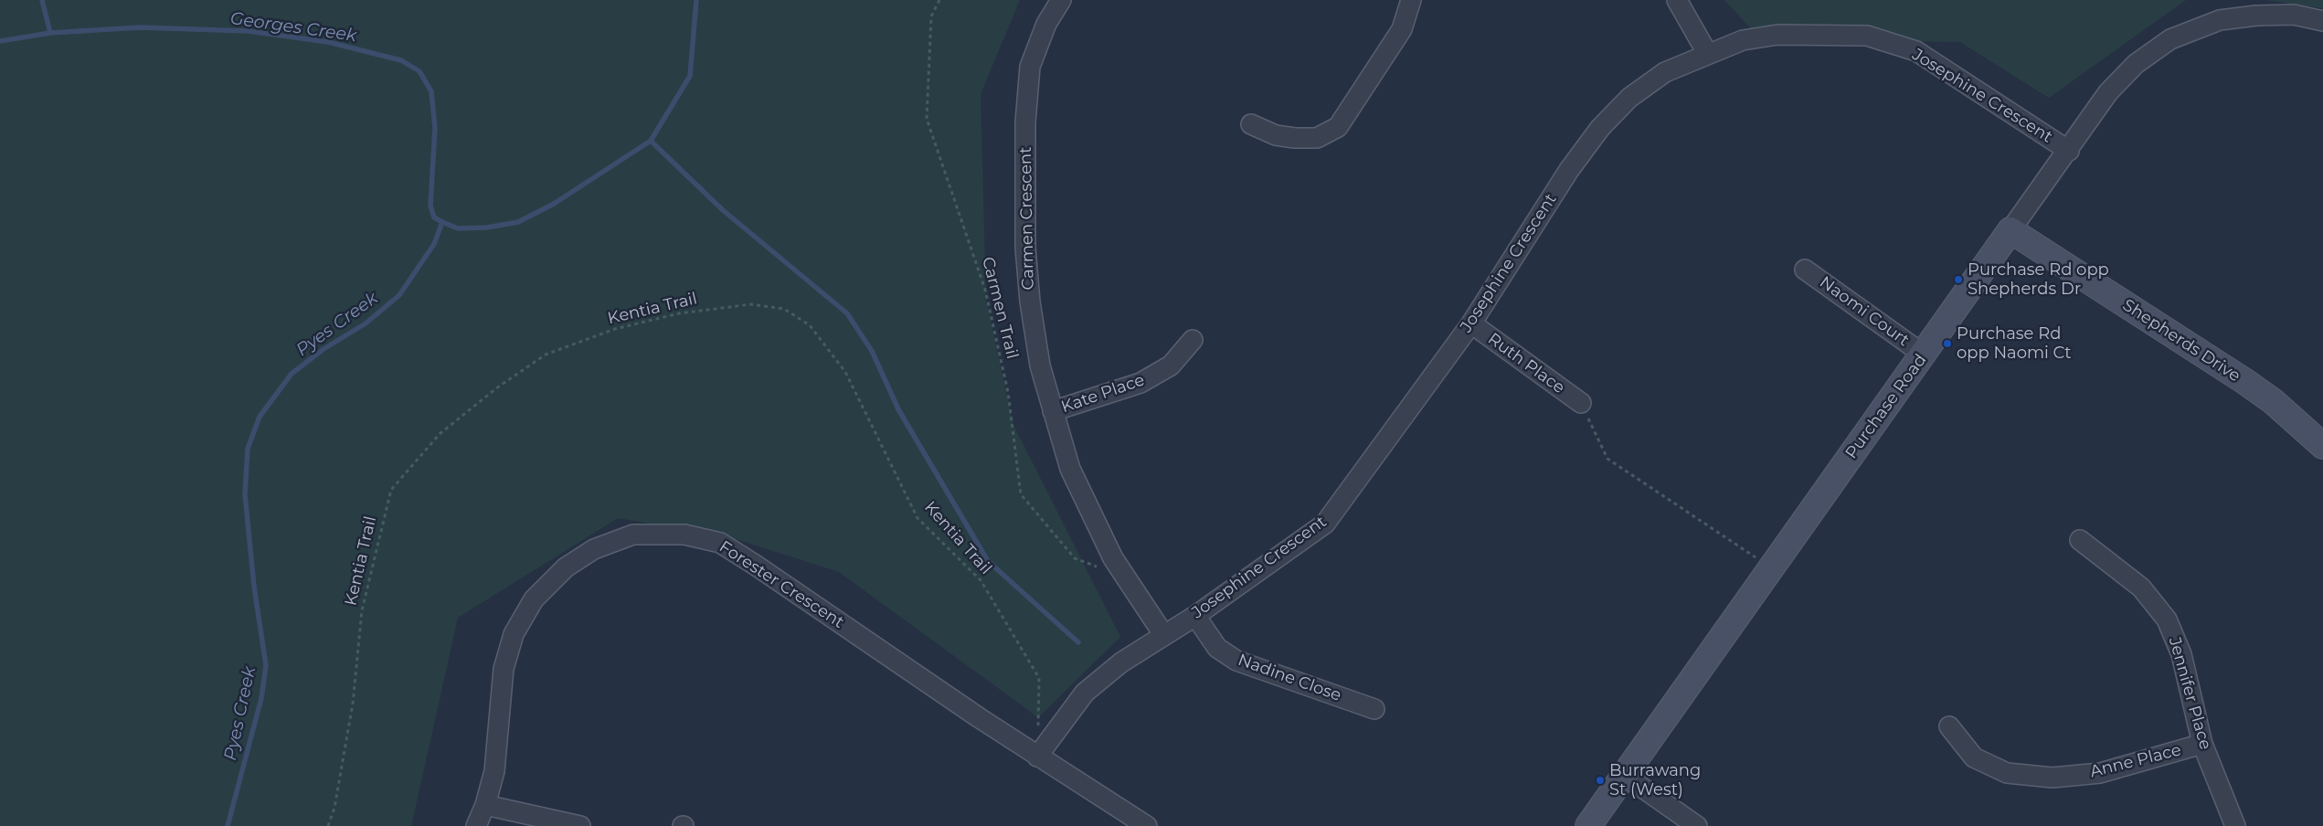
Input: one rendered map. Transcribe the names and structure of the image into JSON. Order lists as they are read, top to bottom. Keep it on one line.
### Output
{"streets":{"main road":["Shepherds Drive","Purchase Road"],"street":["Josephine Crescent","Carmen Crescent","Naomi Court","Ruth Place","Kate Place","Forester Crescent","Nadine Close","Jennifer Place","Anne Place"],"path":["Carmen Trail","Kentia Trail"]},"crossings":[["Josephine Crescent","Carmen Crescent"],["Josephine Crescent","Kentia Trail"],["Josephine Crescent","Ruth Place"],["Josephine Crescent","Purchase Road"],["Josephine Crescent","Forester Crescent"],["Josephine Crescent","Nadine Close"],["Carmen Crescent","Carmen Trail"],["Carmen Crescent","Kate Place"],["Kentia Trail","Forester Crescent"],["Naomi Court","Purchase Road"],["Shepherds Drive","Purchase Road"],["Jennifer Place","Anne Place"]],"water":["Georges Creek","Pyes Creek"],"places":["Purchase Rd opp Shepherds Dr","Purchase Rd opp Naomi Ct","Burrawang St (West)"]}
